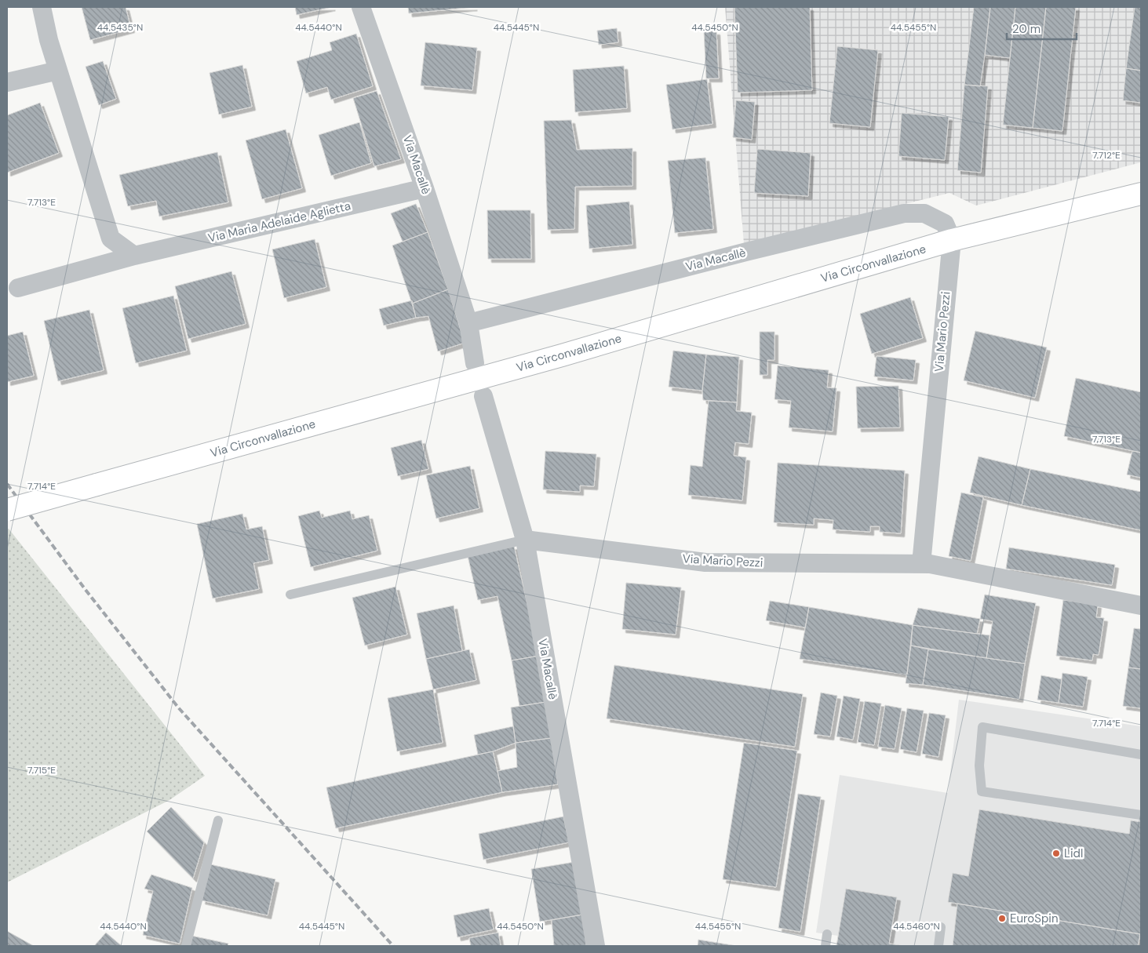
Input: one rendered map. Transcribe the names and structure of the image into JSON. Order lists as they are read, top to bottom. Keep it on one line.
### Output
{"streets":{"main road":["Via Circonvallazione"],"street":["Via Macallè","Via Maria Adelaide Aglietta","Via Mario Pezzi"]},"crossings":[["Via Macallè","Via Maria Adelaide Aglietta"],["Via Macallè","Via Circonvallazione"],["Via Macallè","Via Mario Pezzi"],["Via Circonvallazione","Via Mario Pezzi"]],"places":["Lidl","EuroSpin"],"scale_bar":"20 m","coordinates":["44.5435°N","44.5440°N","44.5445°N","44.5450°N","44.5455°N","7.712°E","7.713°E","7.714°E","7.715°E","44.5460°N"]}
